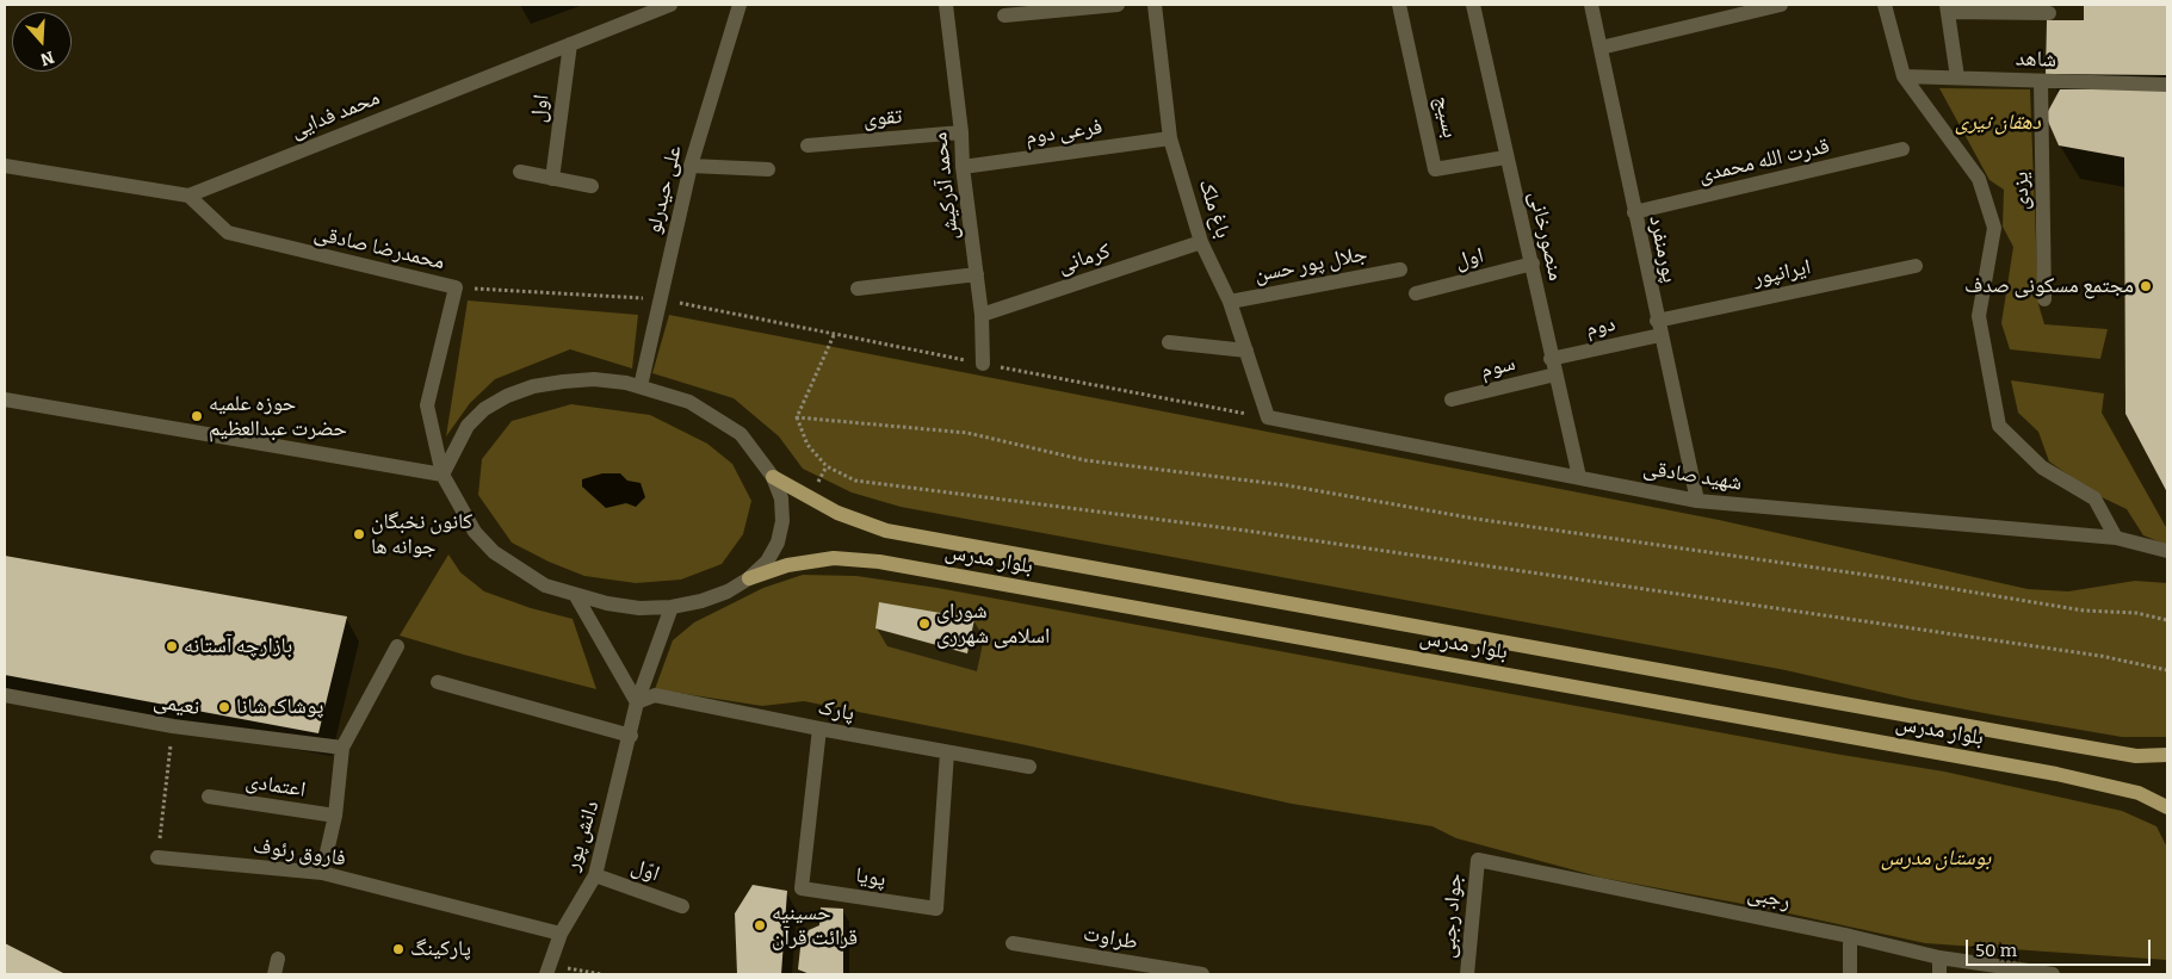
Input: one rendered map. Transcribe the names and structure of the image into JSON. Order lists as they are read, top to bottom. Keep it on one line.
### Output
{"streets":{"main road":["بلوار مدرس"],"street":["شاهد","اول","محمد فدایی","بسیج","تقوی","فرعی دوم","قدرت الله محمدی","محمد آذرکیش","علی حیدرلو","یزدی","باغ ملک","منصورخانی","محمدرضا صادقی","پورمنفرد","کرمانی","جلال پور حسن","ایرانپور","دوم","سوم","شهید صادقی","نعیمی","پارک","اعتمادی","دانش پور","فاروق رئوف","اوّل","پویا","رجبی","جواد رجبی","طراوت"]},"crossings":[["شاهد","یزدی"],["اول","محمد فدایی"],["اول","منصورخانی"],["محمد فدایی","محمدرضا صادقی"],["بسیج","منصورخانی"],["تقوی","محمد آذرکیش"],["فرعی دوم","محمد آذرکیش"],["فرعی دوم","باغ ملک"],["قدرت الله محمدی","پورمنفرد"],["محمد آذرکیش","کرمانی"],["علی حیدرلو","محمدرضا صادقی"],["باغ ملک","کرمانی"],["باغ ملک","جلال پور حسن"],["باغ ملک","شهید صادقی"],["منصورخانی","دوم"],["منصورخانی","سوم"],["منصورخانی","شهید صادقی"],["محمدرضا صادقی","بلوار مدرس"],["محمدرضا صادقی","دانش پور"],["پورمنفرد","ایرانپور"],["پورمنفرد","دوم"],["پورمنفرد","شهید صادقی"],["ایرانپور","دوم"],["پارک","دانش پور"],["پارک","پویا"],["دانش پور","فاروق رئوف"],["دانش پور","اوّل"],["رجبی","جواد رجبی"]],"parks":["دهقان نیری","بوستان مدرس"],"places":["مجتمع مسکونی صدف","حوزه علمیه حضرت عبدالعظیم","کانون نخبگان جوانه ها","شورای اسلامی شهرری","بازارچه آستانه","پوشاک شانا","حسینیه قرائت قرآن","پارکینگ"],"scale_bar":"50 m","north":"bottom"}
